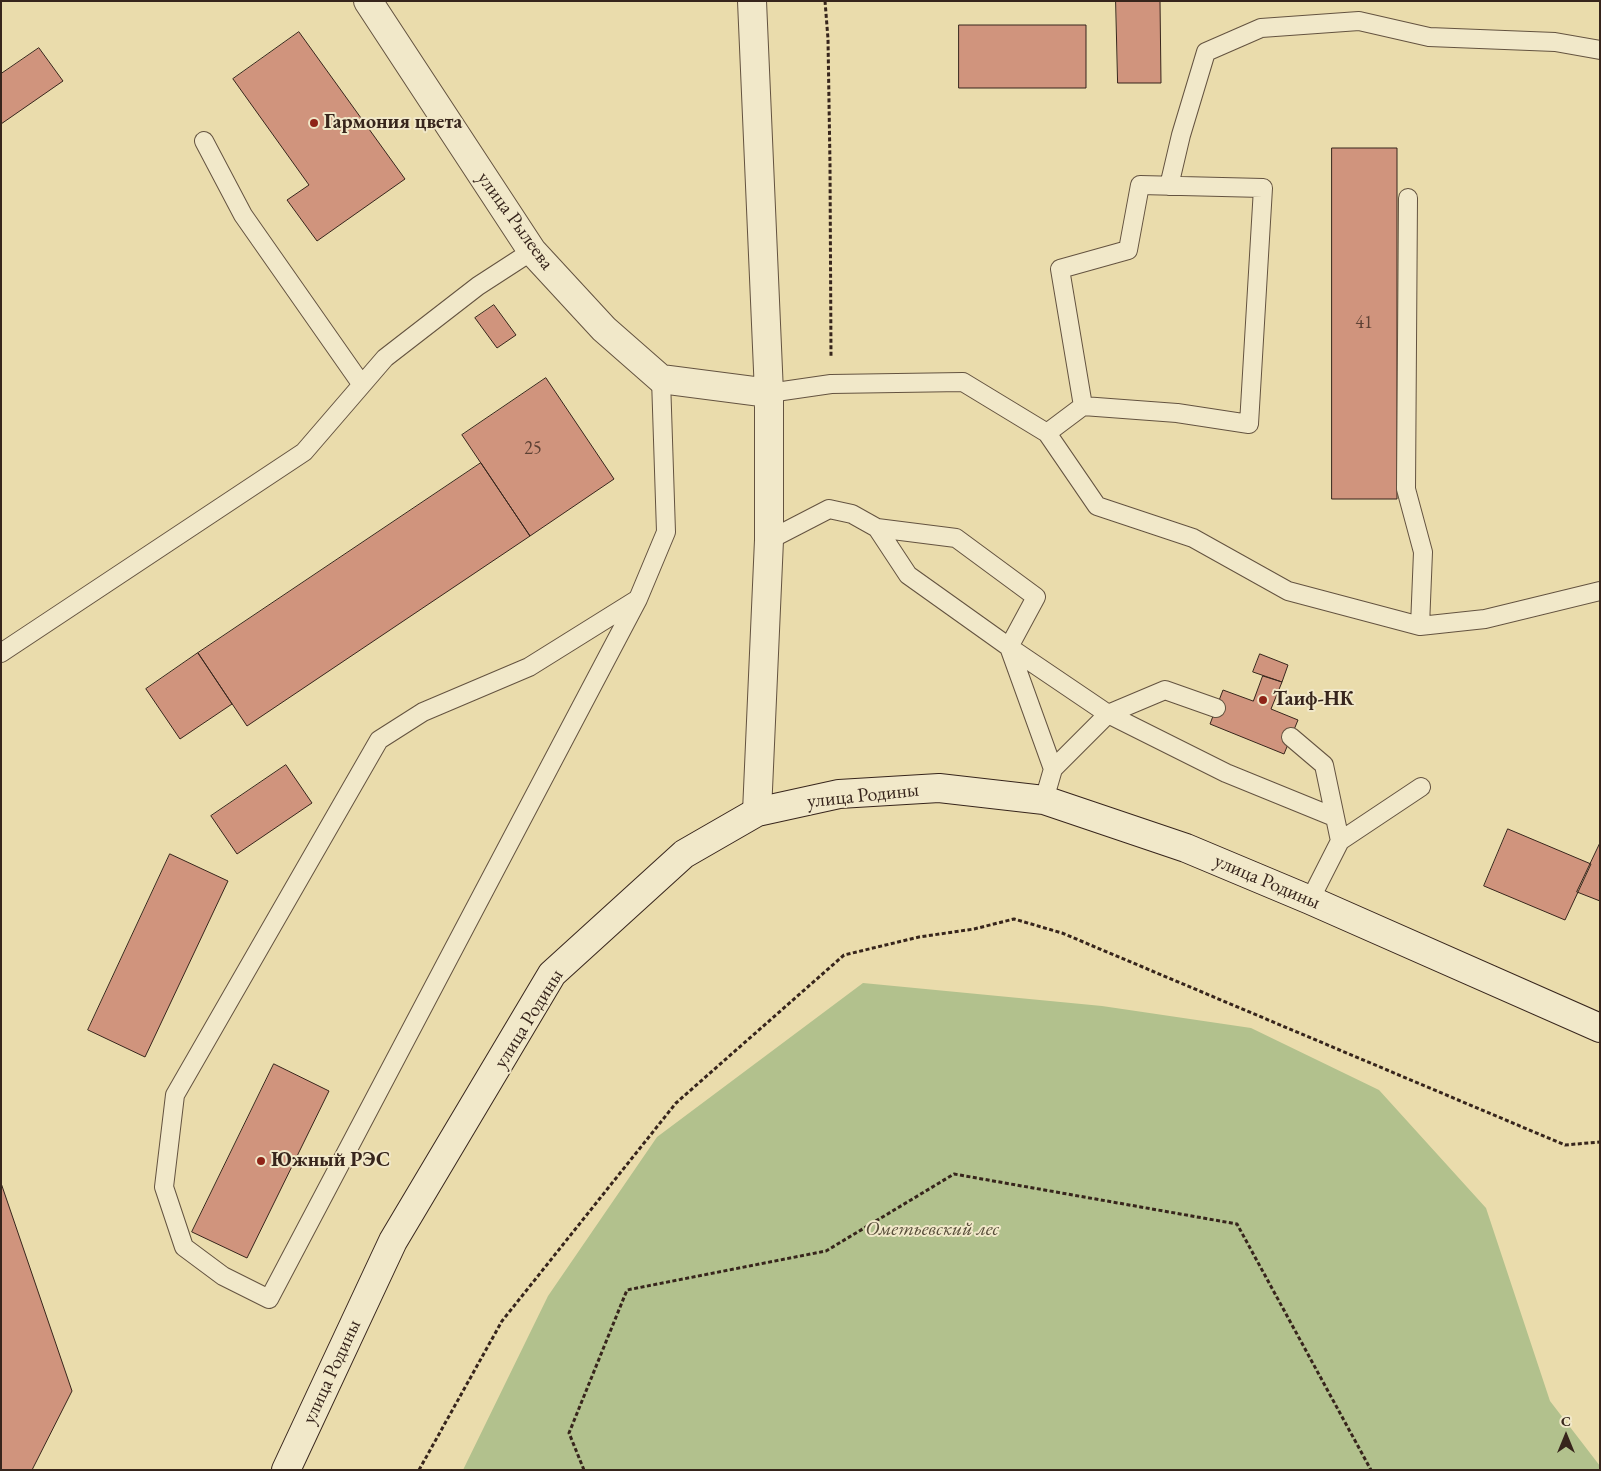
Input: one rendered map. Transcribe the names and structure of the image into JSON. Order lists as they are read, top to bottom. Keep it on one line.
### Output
{"streets":{"street":["улица Рылеева","улица Родины"]},"parks":["Ометьевский лес"],"places":["Гармония цвета","Таиф-НК","Южный РЭС"],"house_numbers":["41","25"],"north":"top"}
